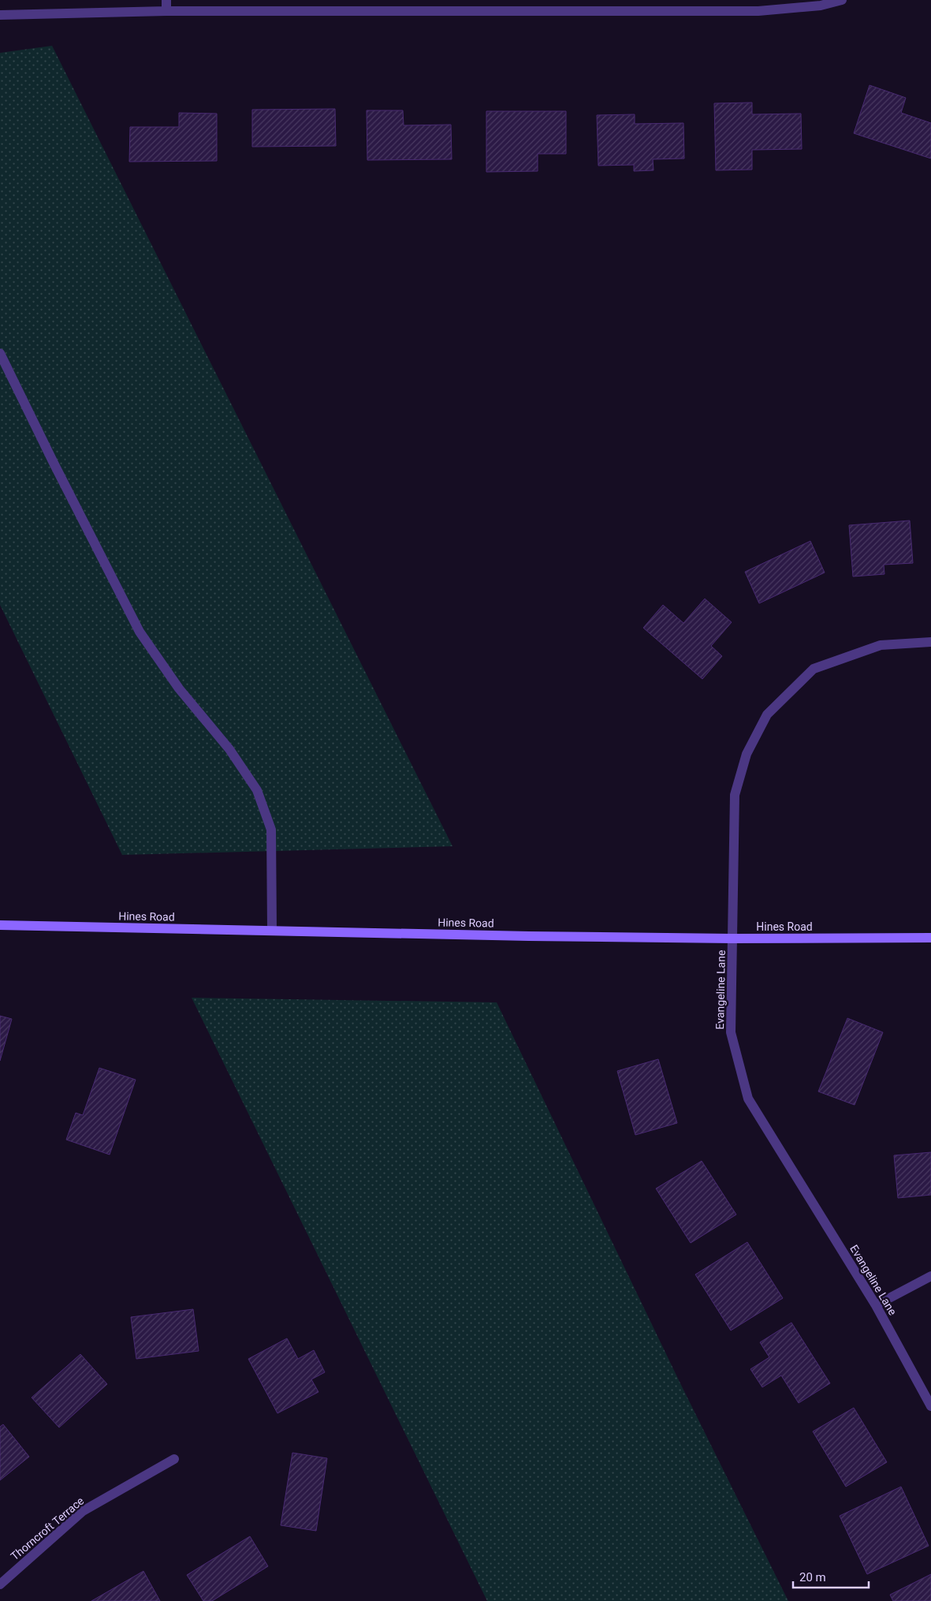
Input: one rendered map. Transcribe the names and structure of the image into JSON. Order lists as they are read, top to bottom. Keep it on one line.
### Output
{"streets":{"street":["Hines Road","Evangeline Lane","Thorncroft Terrace"]},"crossings":[["Hines Road","Evangeline Lane"]],"scale_bar":"20 m"}
